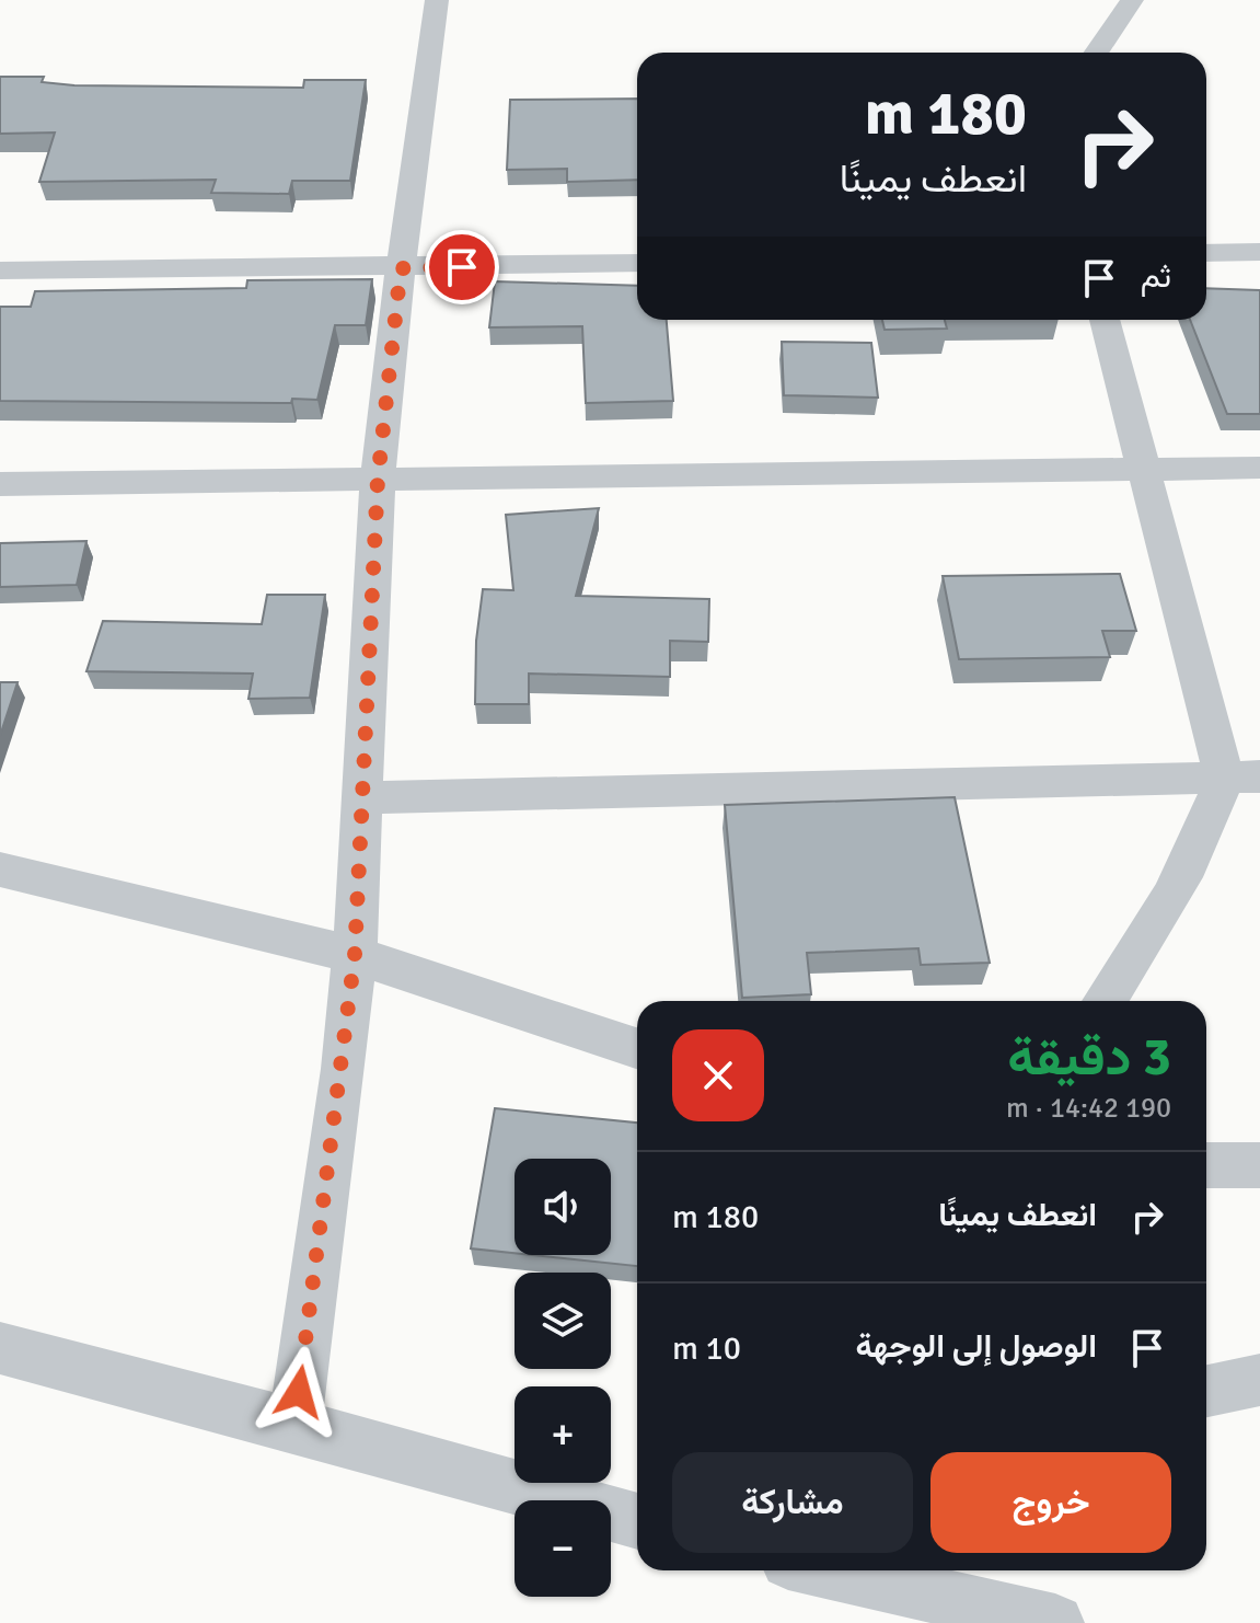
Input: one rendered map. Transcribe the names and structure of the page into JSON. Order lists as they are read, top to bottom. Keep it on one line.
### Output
{"page":{"turn":["180 m","انعطف يمينًا"],"then":"ثم","heading":["3 دقيقة","190 m · 14:42"],"list":[{"name":"انعطف يمينًا","value":"180 m"},{"name":"الوصول إلى الوجهة","value":"10 m"}],"map_buttons":["+","−"],"buttons":["خروج","مشاركة"]}}
